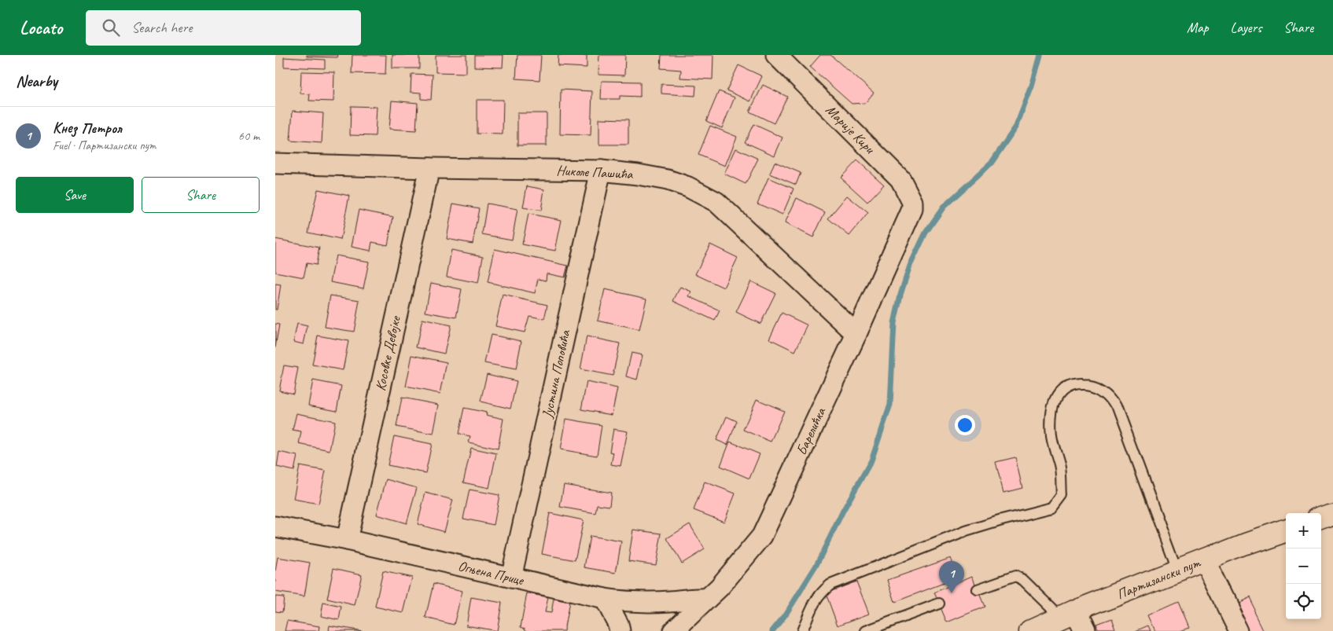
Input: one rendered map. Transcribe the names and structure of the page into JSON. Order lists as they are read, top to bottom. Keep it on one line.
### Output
{"streets":{"main road":["Партизански пут"],"street":["Марије Кири","Николе Пашића","Косовке Девојке","Јустина Поповића","Барелићка","Огњена Прице"]},"crossings":[["Марије Кири","Барелићка"],["Николе Пашића","Косовке Девојке"],["Николе Пашића","Јустина Поповића"],["Николе Пашића","Барелићка"],["Косовке Девојке","Огњена Прице"],["Јустина Поповића","Огњена Прице"],["Барелићка","Огњена Прице"]],"page":{"header":"Locato","search":"Search here","nav":["Map","Layers","Share"],"heading":"Nearby","list":[{"mark":"1","name":"Кнез Петрол","note":"Fuel · Партизански пут","value":"60 m"}],"buttons":["Save","Share"],"map_buttons":["+","−"],"pins":"1"}}
